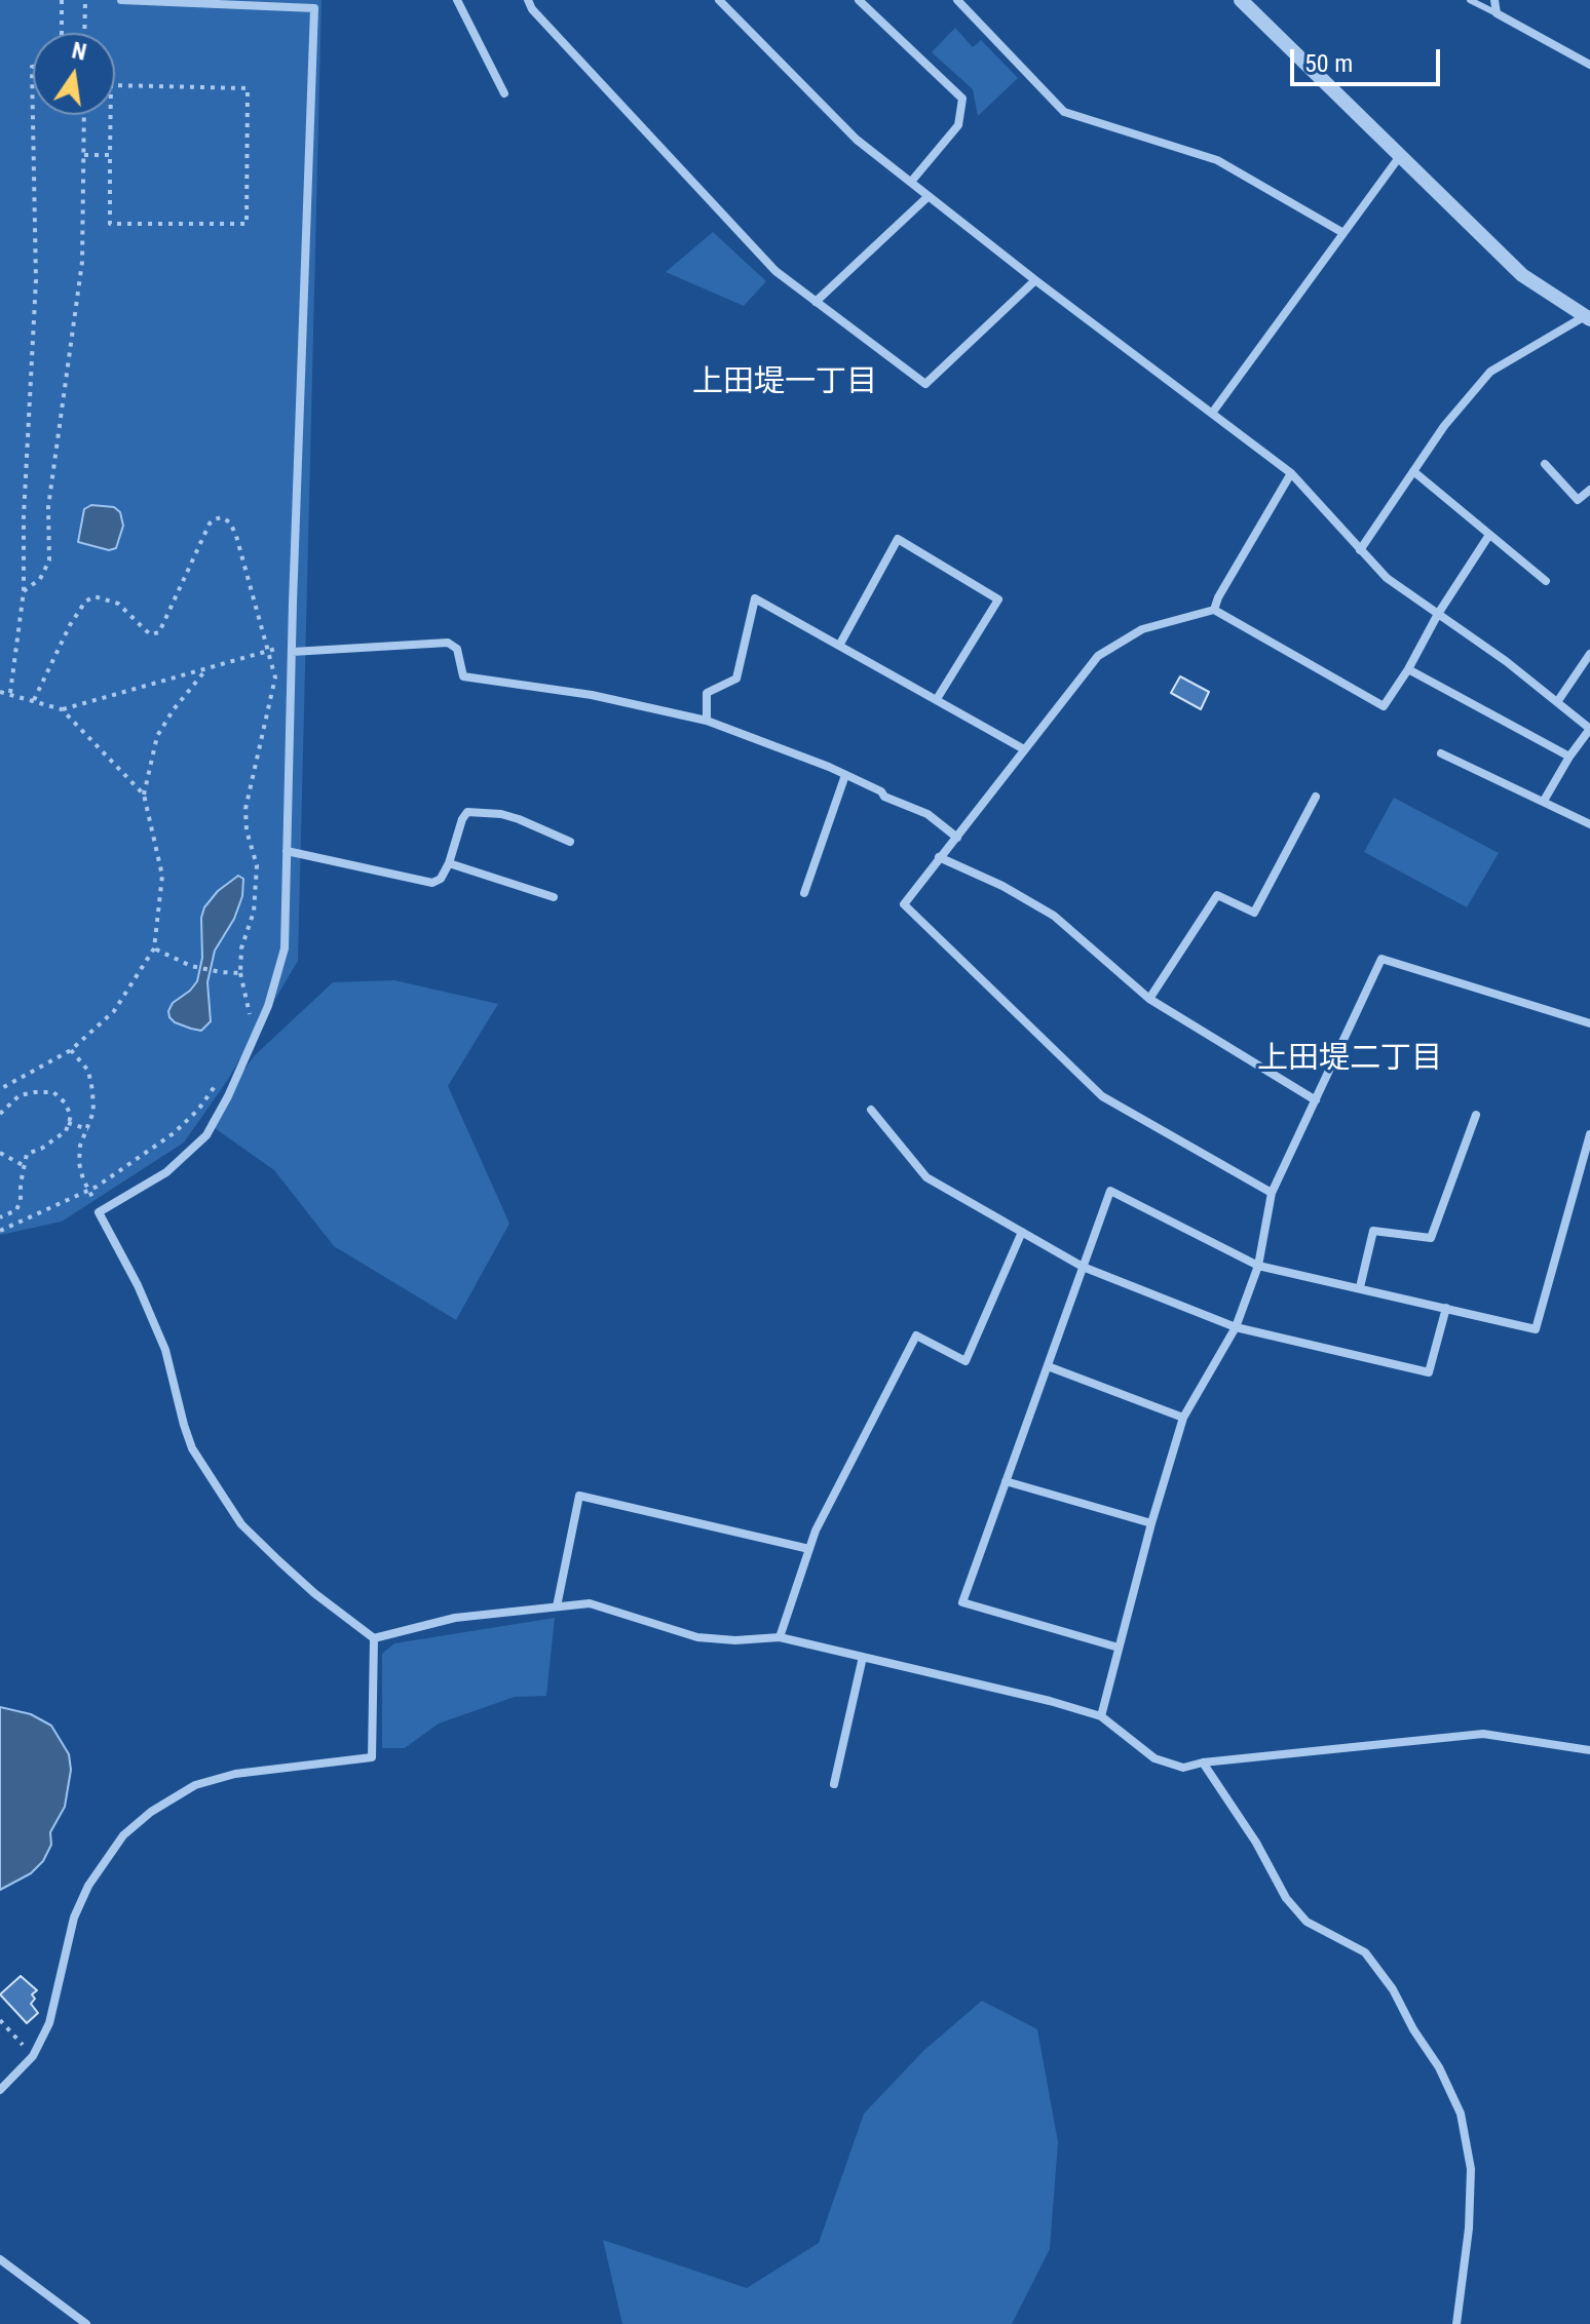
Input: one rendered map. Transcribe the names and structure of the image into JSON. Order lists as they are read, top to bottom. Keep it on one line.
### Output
{"districts":["上田堤一丁目","上田堤二丁目"],"scale_bar":"50 m","north":"top"}
